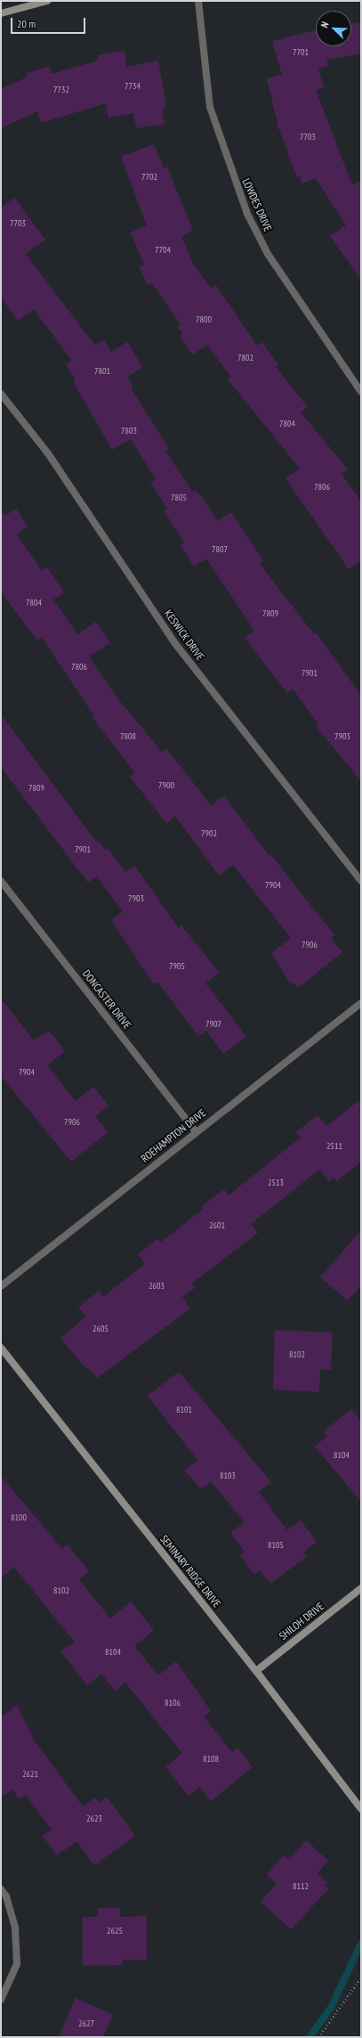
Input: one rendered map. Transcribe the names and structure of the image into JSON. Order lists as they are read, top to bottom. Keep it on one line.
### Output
{"streets":{"street":["LOWDES DRIVE","KESWICK DRIVE","DONCASTER DRIVE","ROEHAMPTON DRIVE","SEMINARY RIDGE DRIVE","SHILOH DRIVE"]},"crossings":[["DONCASTER DRIVE","ROEHAMPTON DRIVE"],["SEMINARY RIDGE DRIVE","SHILOH DRIVE"]],"house_numbers":["7701","7734","7732","7703","7702","7703","7704","7800","7802","7801","7804","7803","7806","7805","7807","7804","7809","7806","7901","7808","7903","7900","7809","7902","7901","7904","7903","7906","7905","7907","7904","7906","2511","2513","2601","2603","2605","8102","8101","8104","8103","8100","8105","8102","8104","8106","8108","2621","2623","8112","2625","2627"],"scale_bar":"20 m","north":"top left"}
